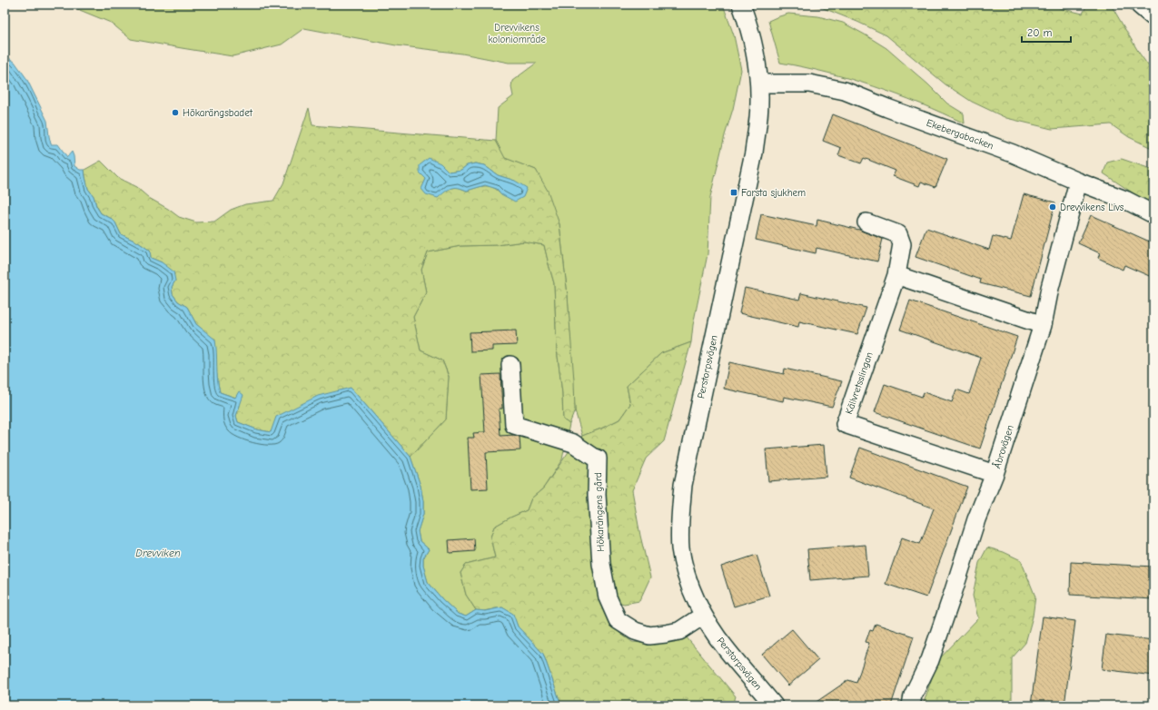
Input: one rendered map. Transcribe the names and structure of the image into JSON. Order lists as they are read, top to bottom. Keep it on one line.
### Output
{"streets":{"street":["Ekebergabacken","Perstorpsvägen","Källvretsslingan","Åbrovägen","Hökarängens gård"]},"crossings":[["Ekebergabacken","Perstorpsvägen"],["Ekebergabacken","Åbrovägen"],["Perstorpsvägen","Hökarängens gård"],["Källvretsslingan","Åbrovägen"]],"water":["Drevviken"],"parks":["Drevvikens koloniområde"],"places":{"other":["Hökarängsbadet","Drevvikens Livs"],"transit":["Farsta sjukhem"]},"scale_bar":"20 m"}
